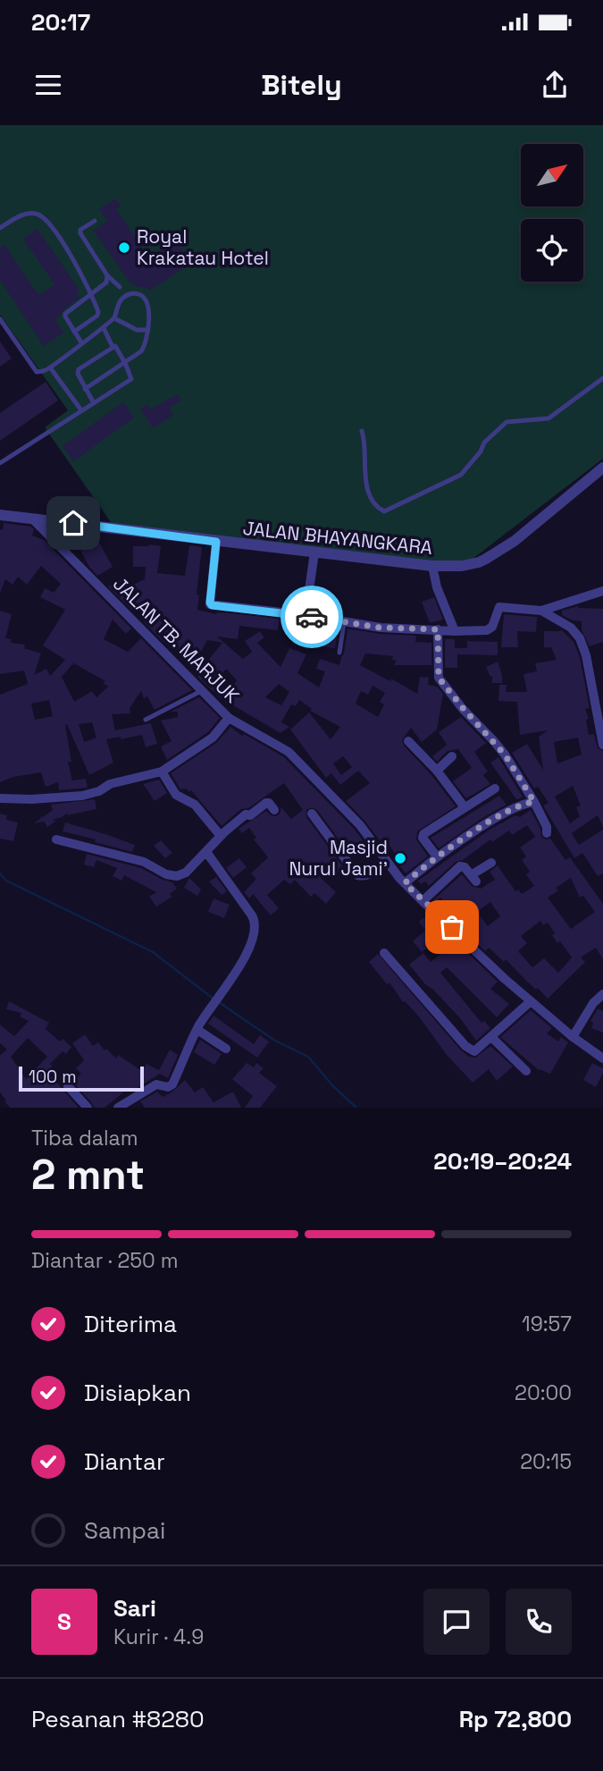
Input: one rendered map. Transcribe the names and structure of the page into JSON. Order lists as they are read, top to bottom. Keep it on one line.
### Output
{"streets":{"street":["JALAN BHAYANGKARA","JALAN TB. MARJUK"]},"crossings":[["JALAN BHAYANGKARA","JALAN TB. MARJUK"]],"places":["Royal Krakatau Hotel","Masjid Nurul Jami'"],"scale_bar":"100 m","north":"top right","page":{"status":"20:17","header":"Bitely","scale":"100 m","heading":["2 mnt","Tiba dalam","20:19–20:24"],"panel":["Sari","Kurir · 4.9","Pesanan #8280","Rp 72,800"],"bar":"Diantar · 250 m","list":[["Diterima","19:57"],["Disiapkan","20:00"],["Diantar","20:15"],"Sampai"],"round":"S"}}
